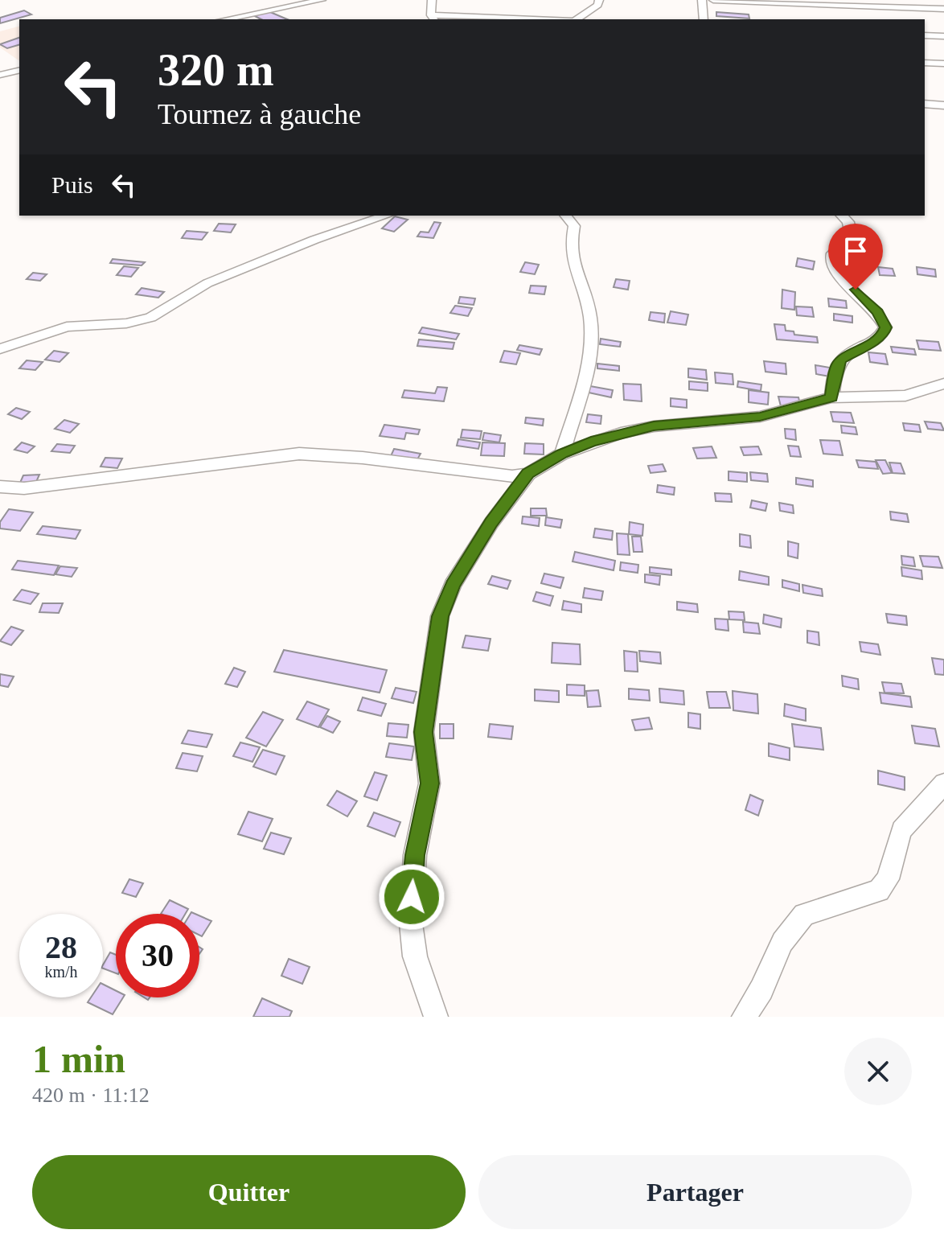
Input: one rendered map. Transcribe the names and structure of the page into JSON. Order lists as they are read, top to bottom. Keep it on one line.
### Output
{"page":{"turn":["320 m","Tournez à gauche"],"then":"Puis","speed":"28 km/h","limit":"30","heading":["1 min","420 m · 11:12"],"buttons":["Quitter","Partager"]}}
